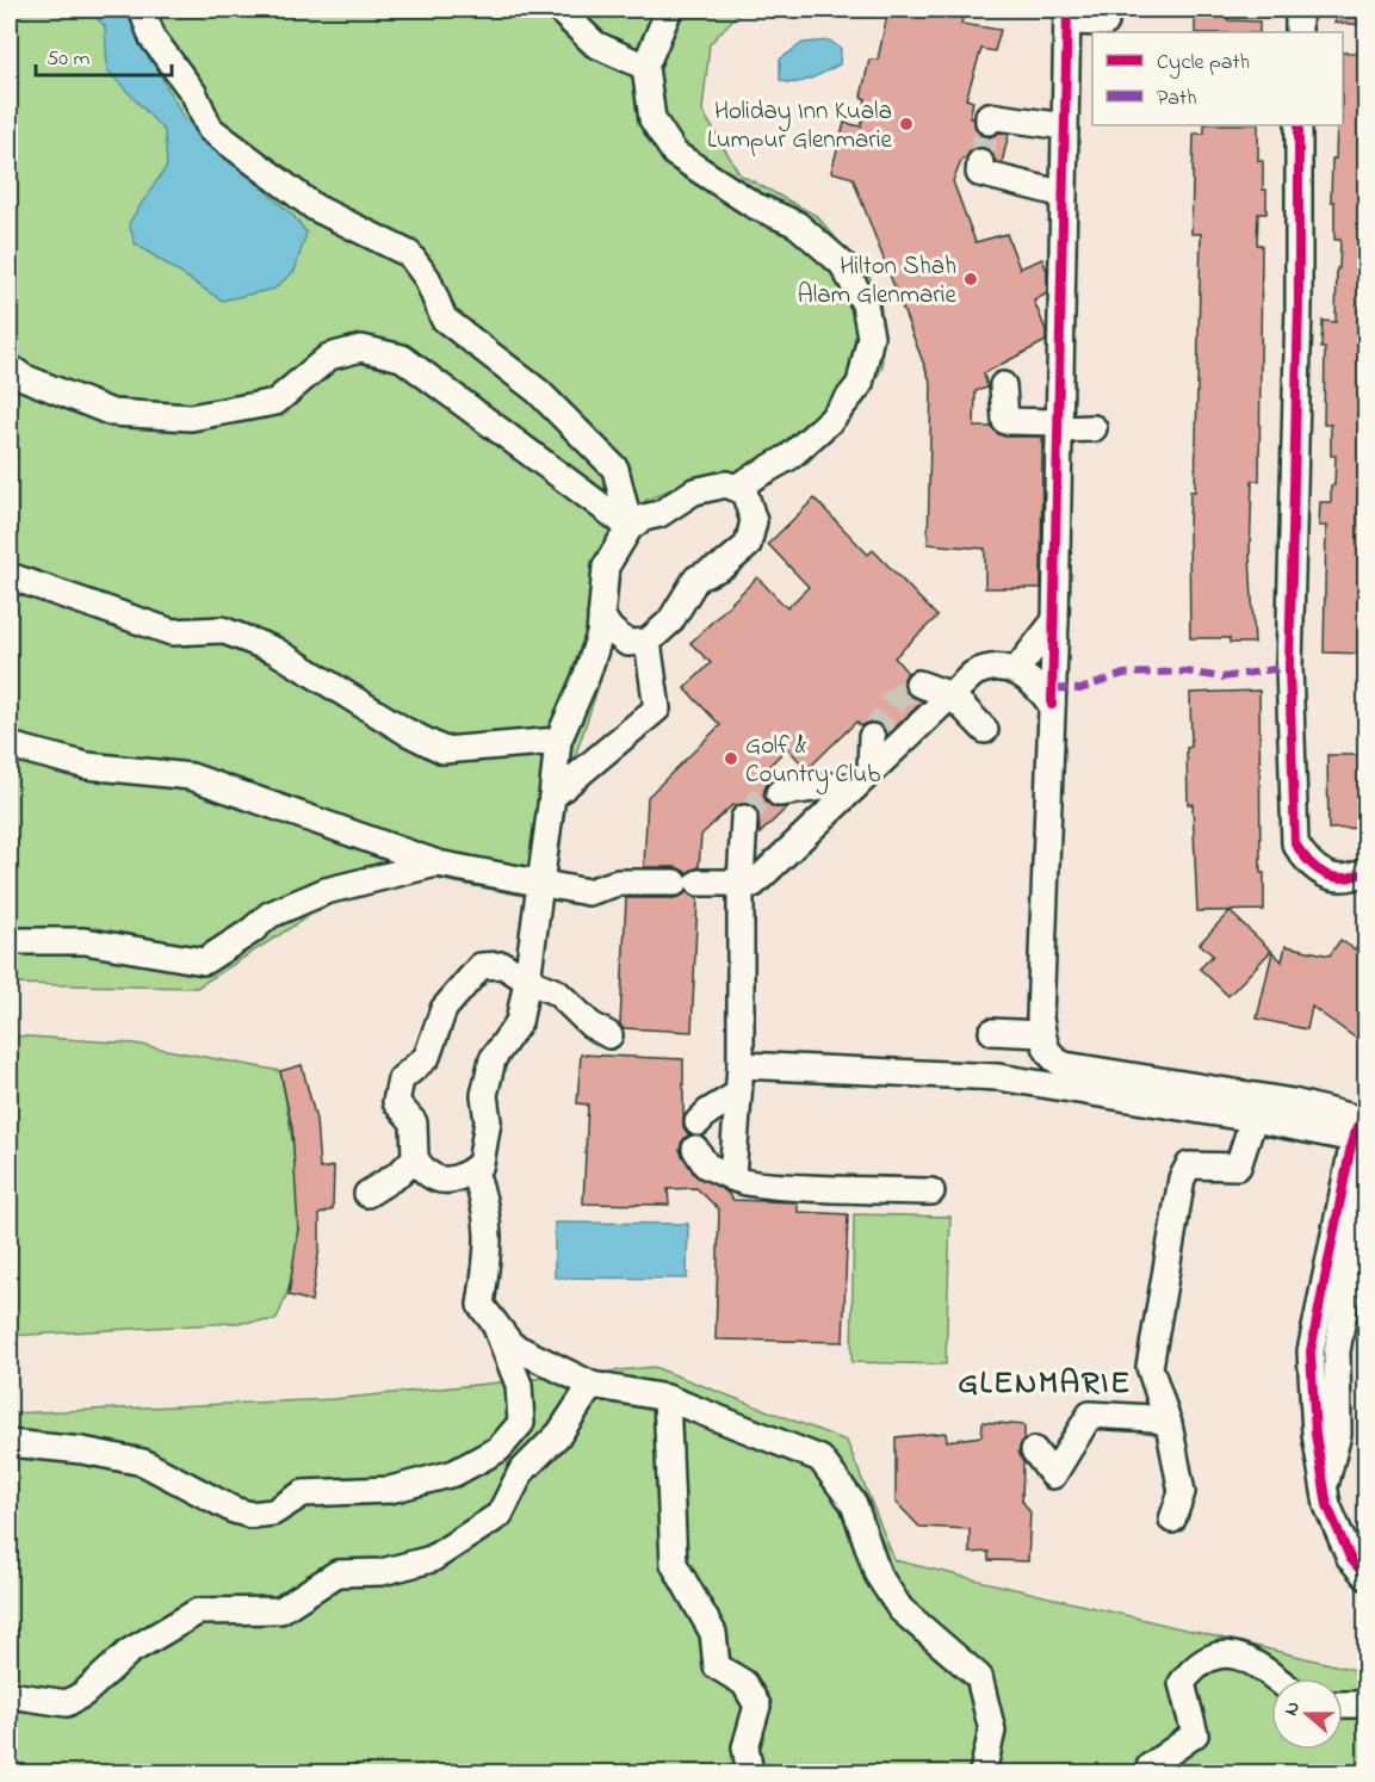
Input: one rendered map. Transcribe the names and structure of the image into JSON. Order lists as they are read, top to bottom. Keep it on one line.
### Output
{"districts":["GLENMARIE"],"places":["Holiday Inn Kuala Lumpur Glenmarie","Hilton Shah Alam Glenmarie","Golf & Country Club"],"legend":["Cycle path","Path"],"scale_bar":"50 m","north":"left"}
